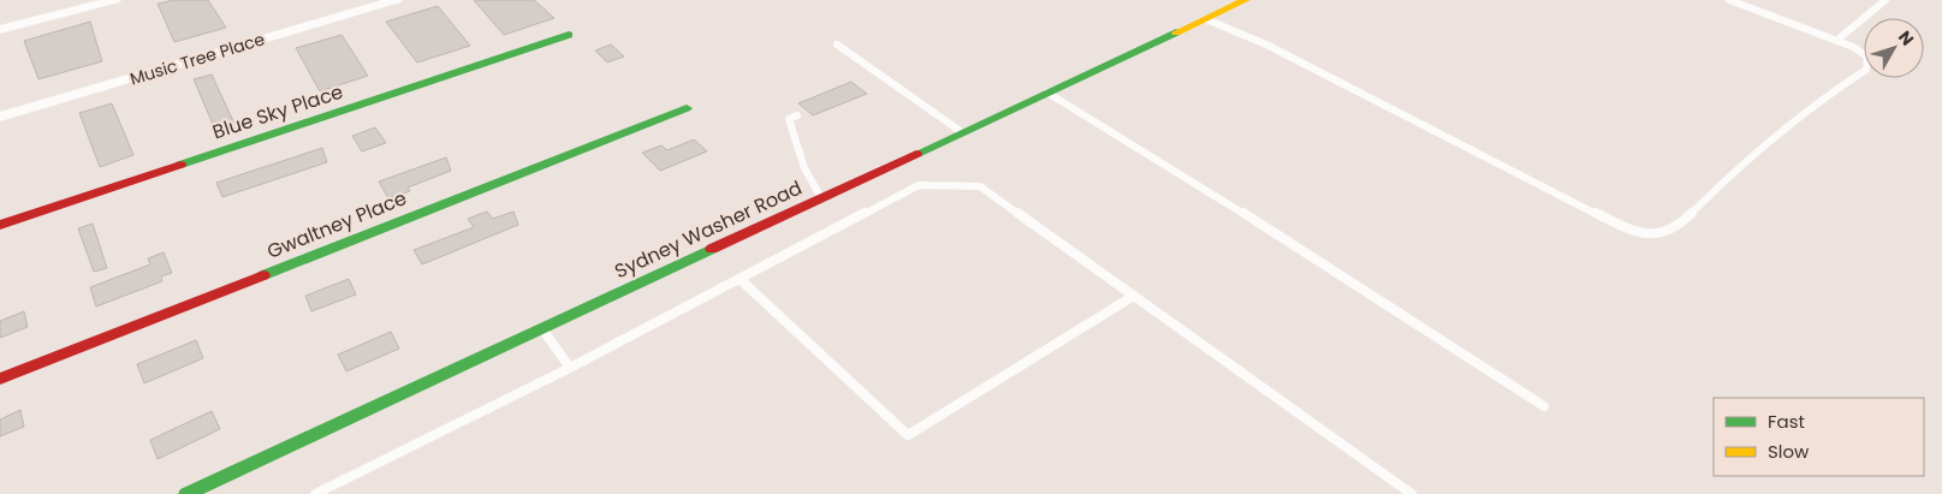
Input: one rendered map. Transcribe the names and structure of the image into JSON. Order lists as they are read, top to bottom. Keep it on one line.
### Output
{"streets":{"street":["Music Tree Place","Blue Sky Place","Gwaltney Place","Sydney Washer Road"]},"legend":["Fast","Slow"],"north":"top right"}
